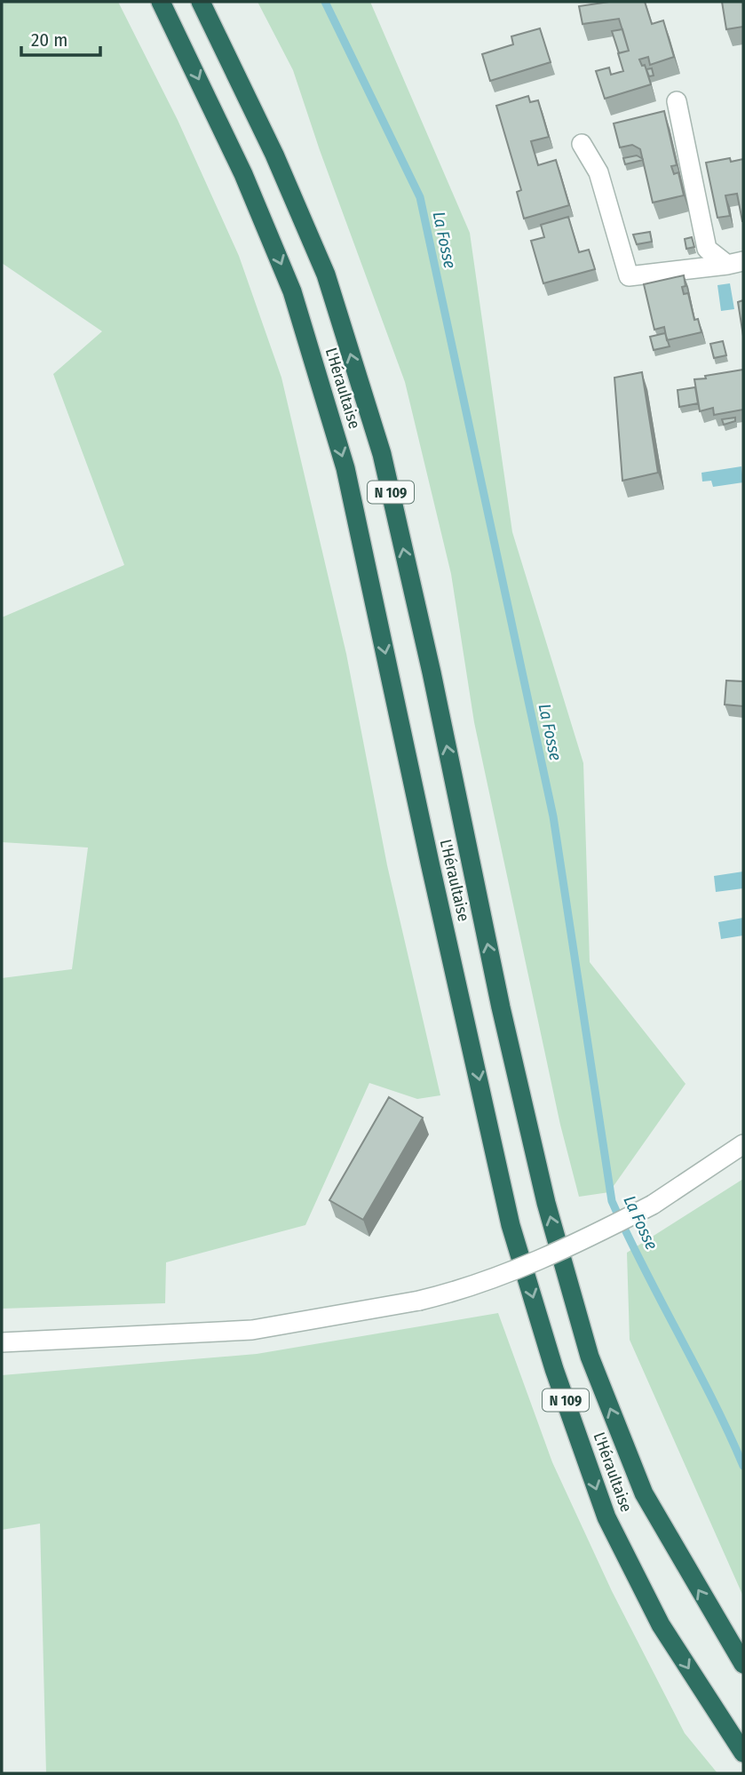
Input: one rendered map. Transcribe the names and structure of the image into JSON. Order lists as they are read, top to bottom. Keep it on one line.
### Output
{"streets":{"highway":["L'Héraultaise","N 109"]},"water":["La Fosse"],"scale_bar":"20 m"}
